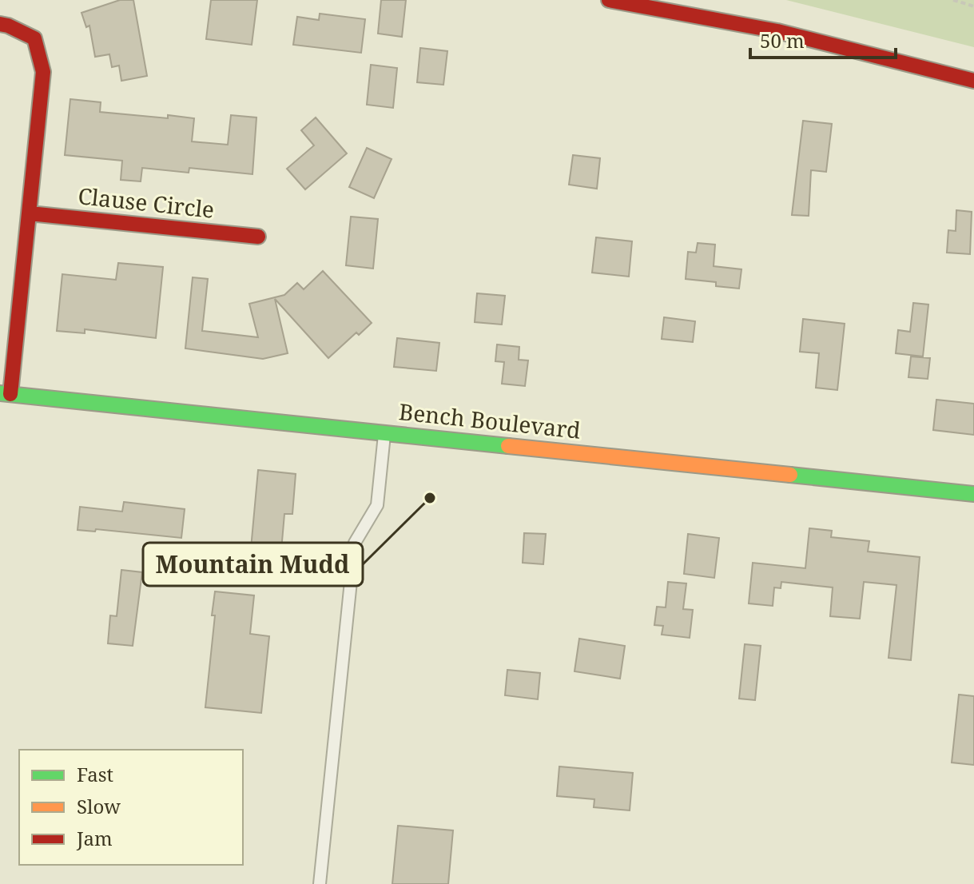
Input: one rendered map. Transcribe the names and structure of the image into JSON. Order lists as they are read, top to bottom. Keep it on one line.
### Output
{"streets":{"street":["Clause Circle","Bench Boulevard"]},"places":["Mountain Mudd"],"legend":["Fast","Slow","Jam"],"scale_bar":"50 m"}
